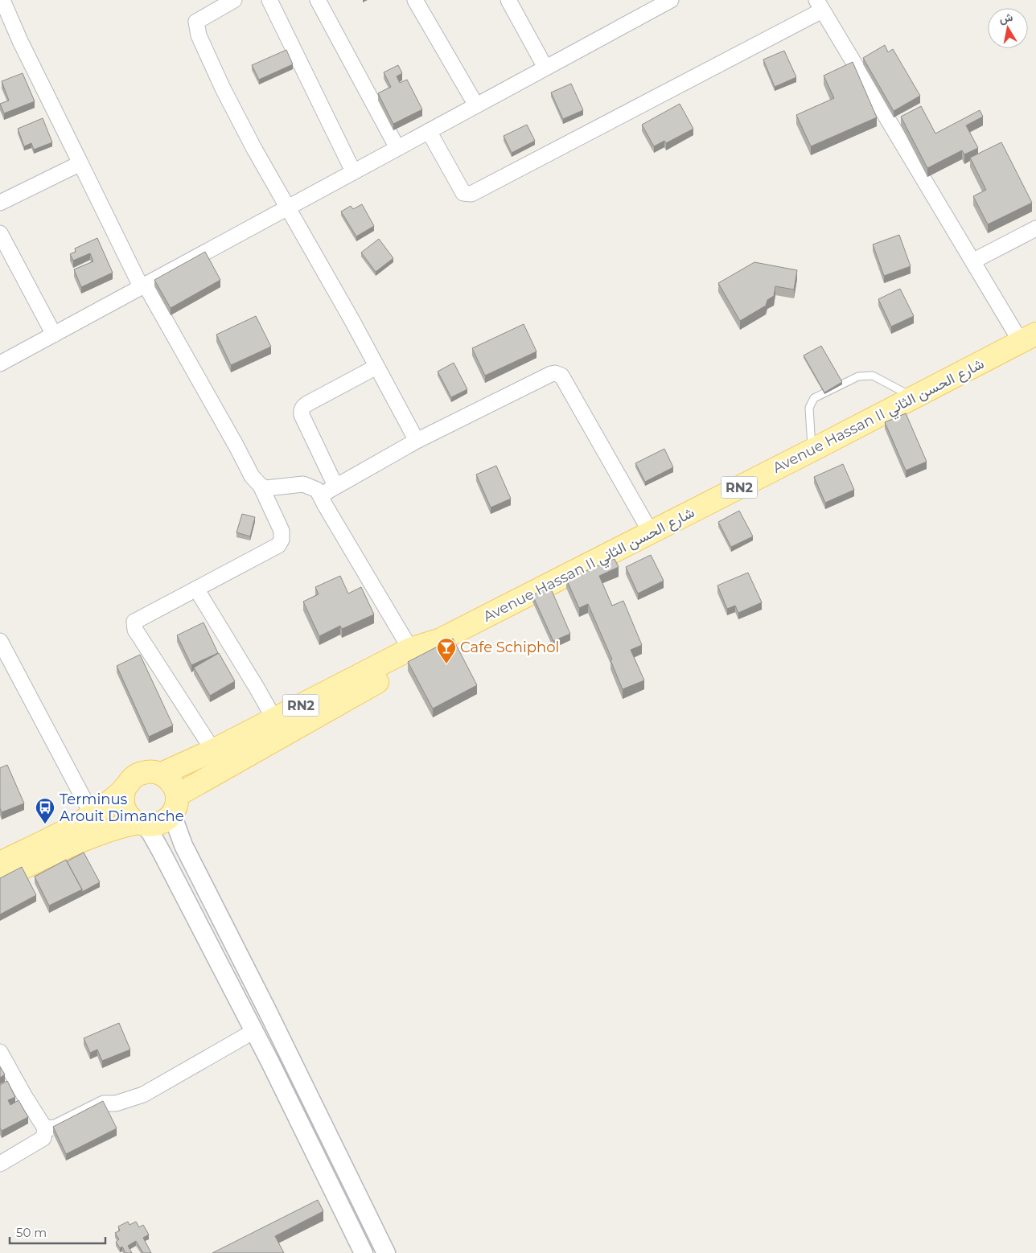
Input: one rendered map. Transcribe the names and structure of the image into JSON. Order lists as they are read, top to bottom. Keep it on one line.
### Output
{"streets":{"main road":["Avenue Hassan II شارع الحسن الثاني","RN2"]},"crossings":[["Avenue Hassan II شارع الحسن الثاني","RN2"]],"places":{"bar":["Cafe Schiphol"],"bus stop":["Terminus Arouit Dimanche"]},"scale_bar":"50 m","north":"top"}
